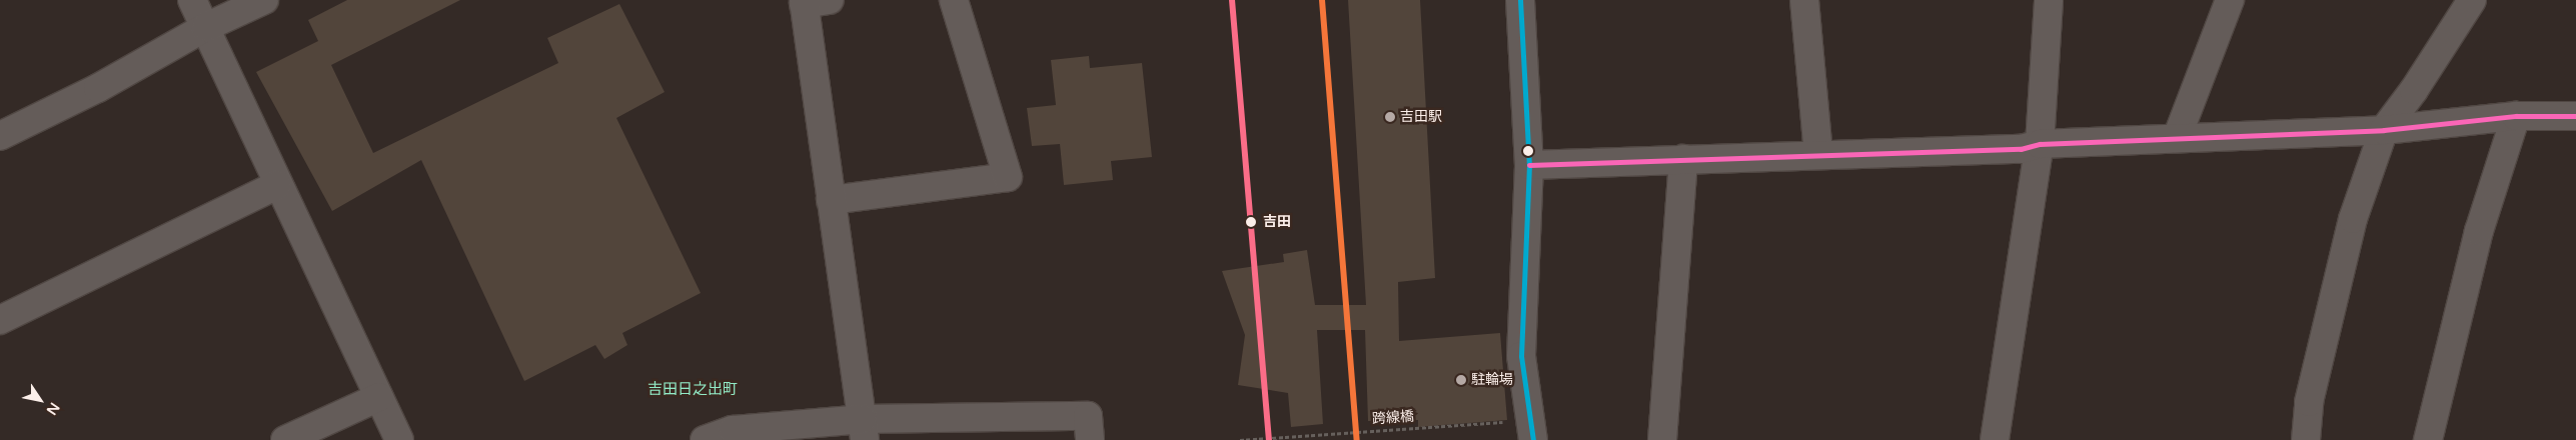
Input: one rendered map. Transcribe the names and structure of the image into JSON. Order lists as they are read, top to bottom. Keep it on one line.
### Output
{"streets":{"path":["跨線橋"]},"districts":["吉田日之出町"],"places":["吉田駅","吉田","駐輪場"],"north":"bottom right"}
